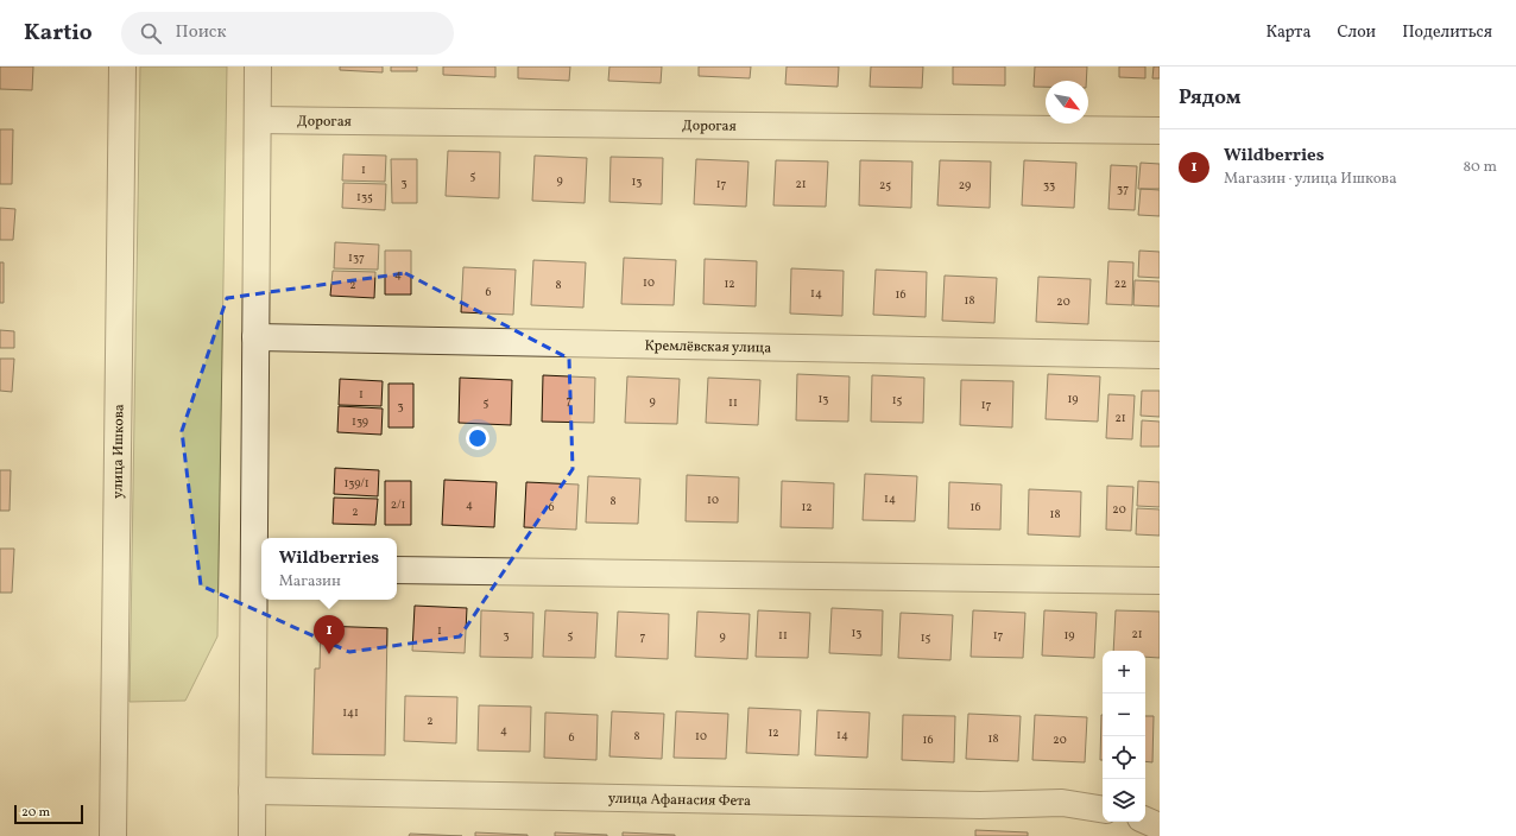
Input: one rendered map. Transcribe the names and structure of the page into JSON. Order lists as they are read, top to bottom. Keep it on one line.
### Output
{"streets":{"street":["Дорогая","Кремлёвская улица","улица Ишкова","улица Афанасия Фета"]},"house_numbers":["1","5","9","13","3","17","21","25","29","33","37","135","137","4","10","12","22","2","8","6","14","16","18","20","1","13","19","7","15","9","5","11","17","3","21","139","139/1","14","10","8","2/1","4","6","12","16","20","2","18","1","13","21","3","5","11","17","19","7","9","15","141","2","4","12","14","8","10","6","18","16","20"],"scale_bar":"20 m","north":"bottom right","page":{"header":"Kartio","search":"Поиск","nav":["Карта","Слои","Поделиться"],"heading":"Рядом","list":[{"mark":"1","name":"Wildberries","note":"Магазин · улица Ишкова","value":"80 m"}],"popup":["Wildberries","Магазин"],"pins":"1","map_buttons":["+","−"],"scale":"20 m"}}
